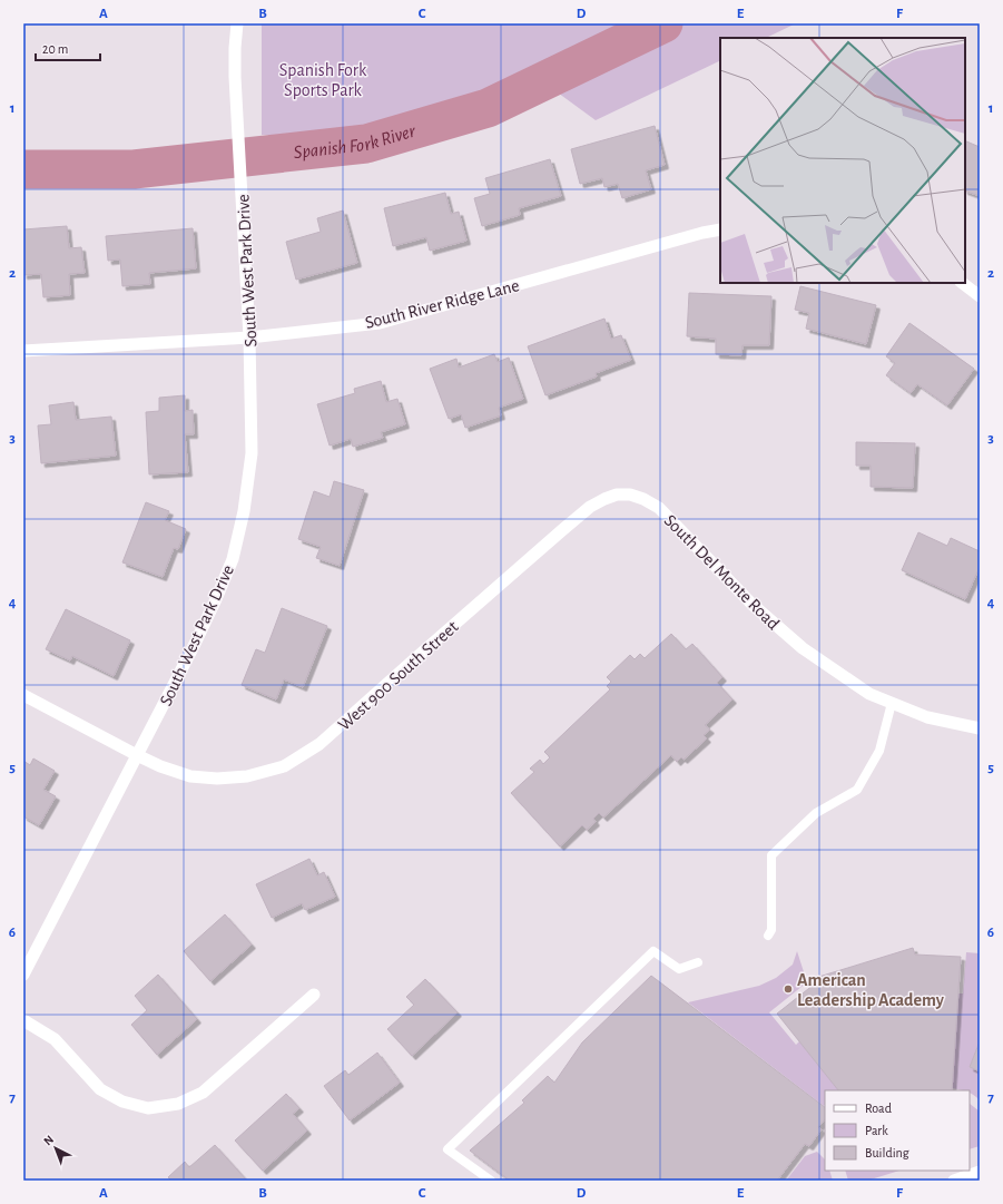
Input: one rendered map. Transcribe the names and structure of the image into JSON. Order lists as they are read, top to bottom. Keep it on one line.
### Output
{"streets":{"street":["South West Park Drive","South River Ridge Lane","South Del Monte Road","West 900 South Street"]},"crossings":[["South West Park Drive","South River Ridge Lane"],["South West Park Drive","West 900 South Street"],["South Del Monte Road","West 900 South Street"]],"water":["Spanish Fork River"],"parks":["Spanish Fork Sports Park"],"places":["American Leadership Academy"],"legend":["Road","Park","Building"],"scale_bar":"20 m","north":"top left","grid":{"columns":["A","B","C","D","E","F"],"rows":["1","2","3","4","5","6","7"]}}
